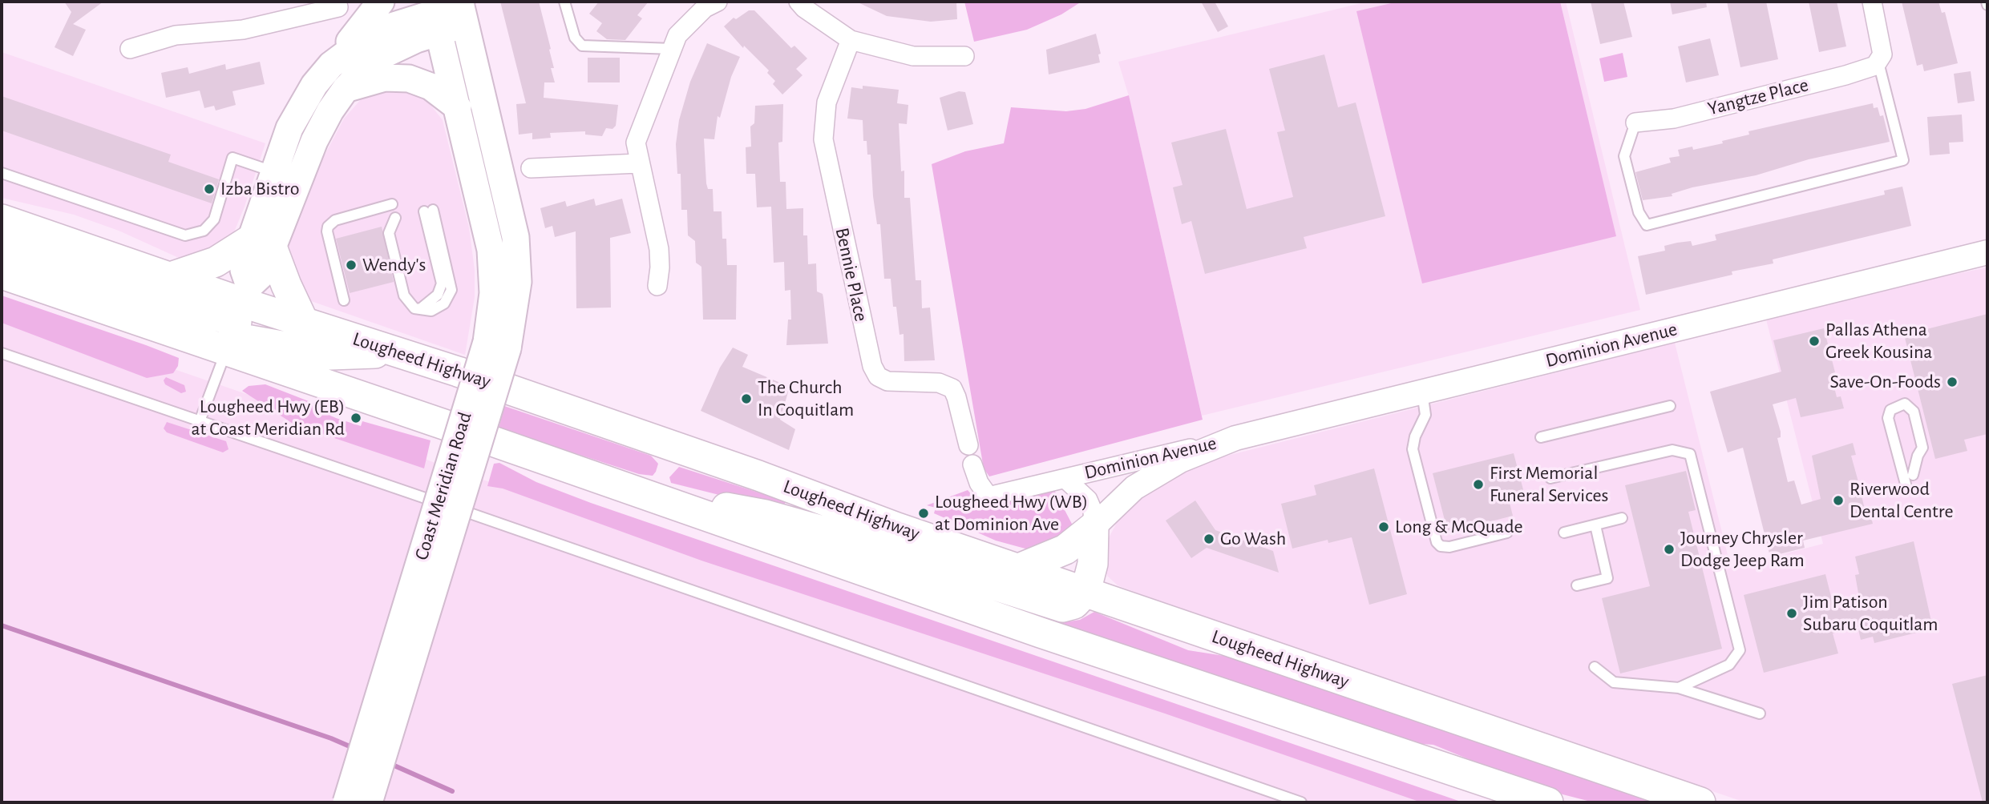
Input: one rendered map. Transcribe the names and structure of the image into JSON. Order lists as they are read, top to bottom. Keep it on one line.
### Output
{"streets":{"main road":["Lougheed Highway","Coast Meridian Road"],"street":["Yangtze Place","Bennie Place","Dominion Avenue"]},"places":["Izba Bistro","Wendy's","Pallas Athena Greek Kousina","Save-On-Foods","The Church In Coquitlam","Lougheed Hwy (EB) at Coast Meridian Rd","First Memorial Funeral Services","Riverwood Dental Centre","Lougheed Hwy (WB) at Dominion Ave","Long & McQuade","Go Wash","Journey Chrysler Dodge Jeep Ram","Jim Patison Subaru Coquitlam"]}
